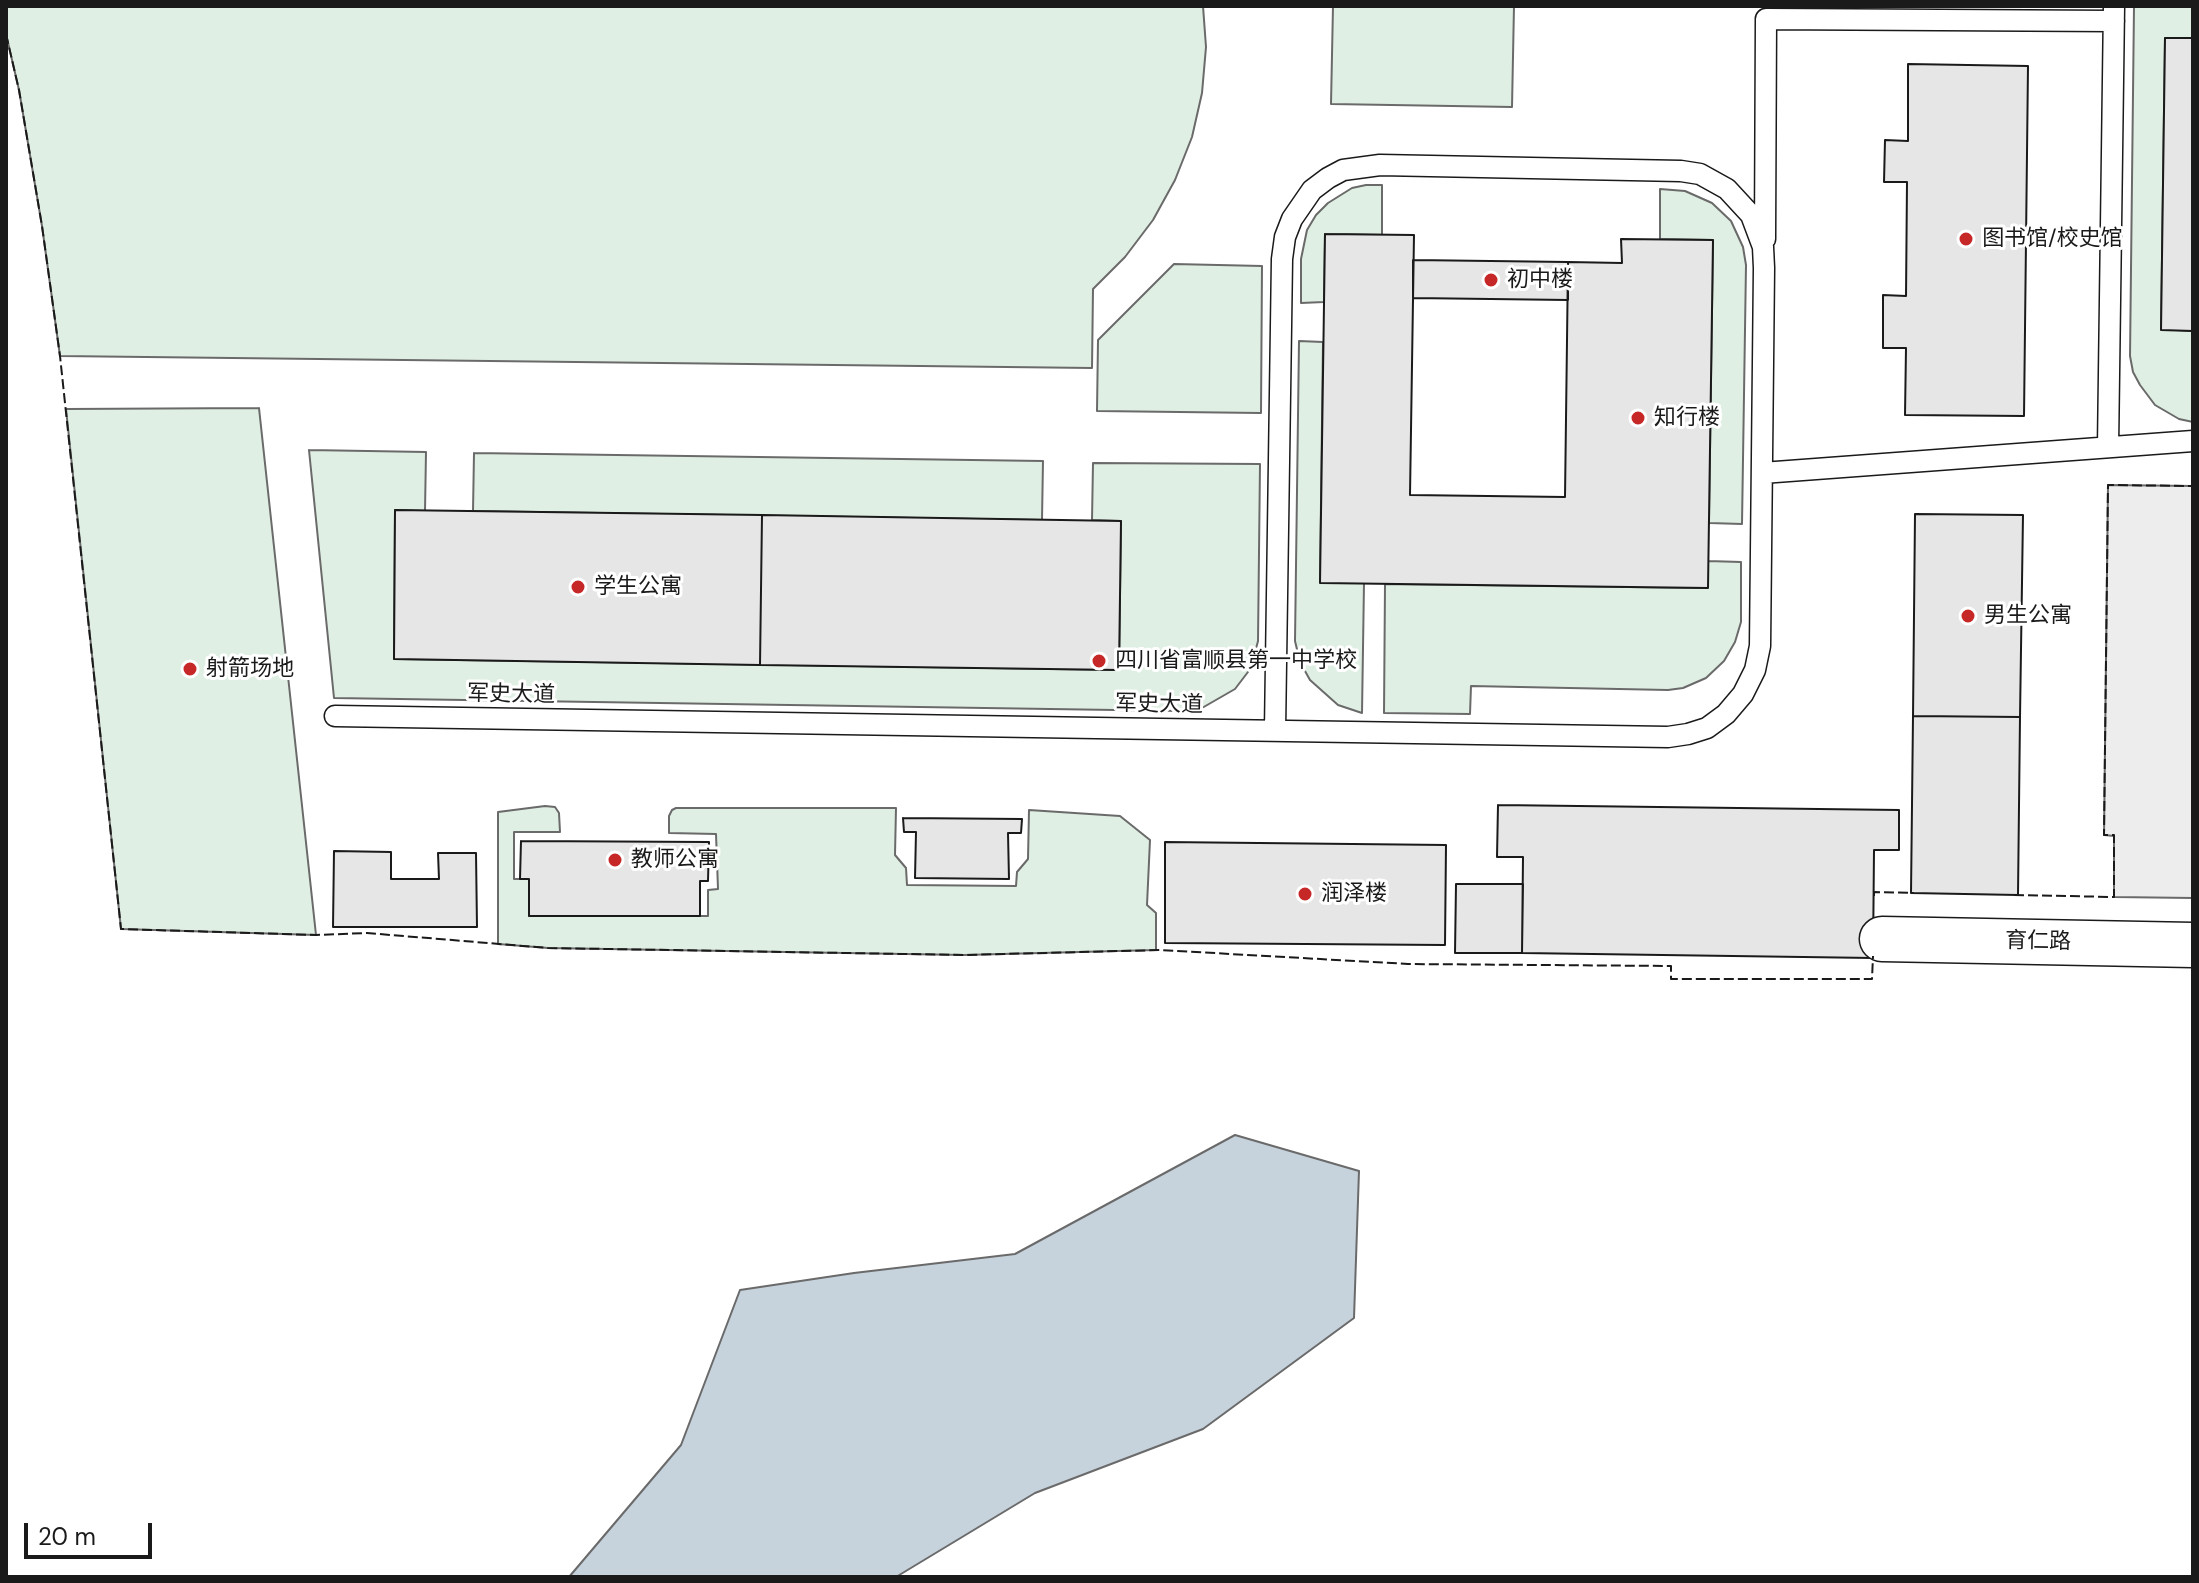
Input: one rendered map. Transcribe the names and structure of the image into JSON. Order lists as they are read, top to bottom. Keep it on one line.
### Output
{"streets":{"street":["育仁路"],"lane":["军史大道"]},"places":["图书馆/校史馆","初中楼","知行楼","学生公寓","男生公寓","四川省富顺县第一中学校","射箭场地","教师公寓","润泽楼"],"scale_bar":"20 m"}
